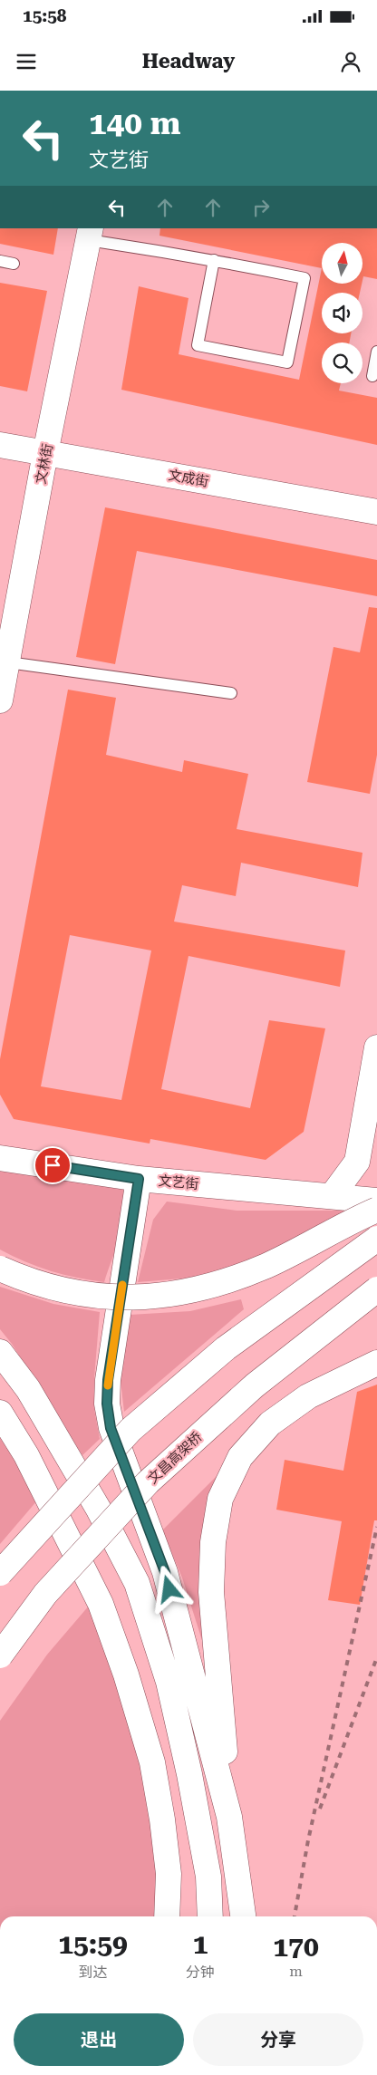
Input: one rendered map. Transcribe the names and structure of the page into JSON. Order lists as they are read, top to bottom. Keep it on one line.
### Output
{"streets":{"main road":["文林街","文成街","文艺街","文昌高架桥"]},"crossings":[["文林街","文成街"]],"north":"top","page":{"status":"15:58","header":"Headway","turn":["140 m","文艺街"],"eta":["15:59","到达","1","分钟","170","m"],"buttons":["退出","分享"]}}
